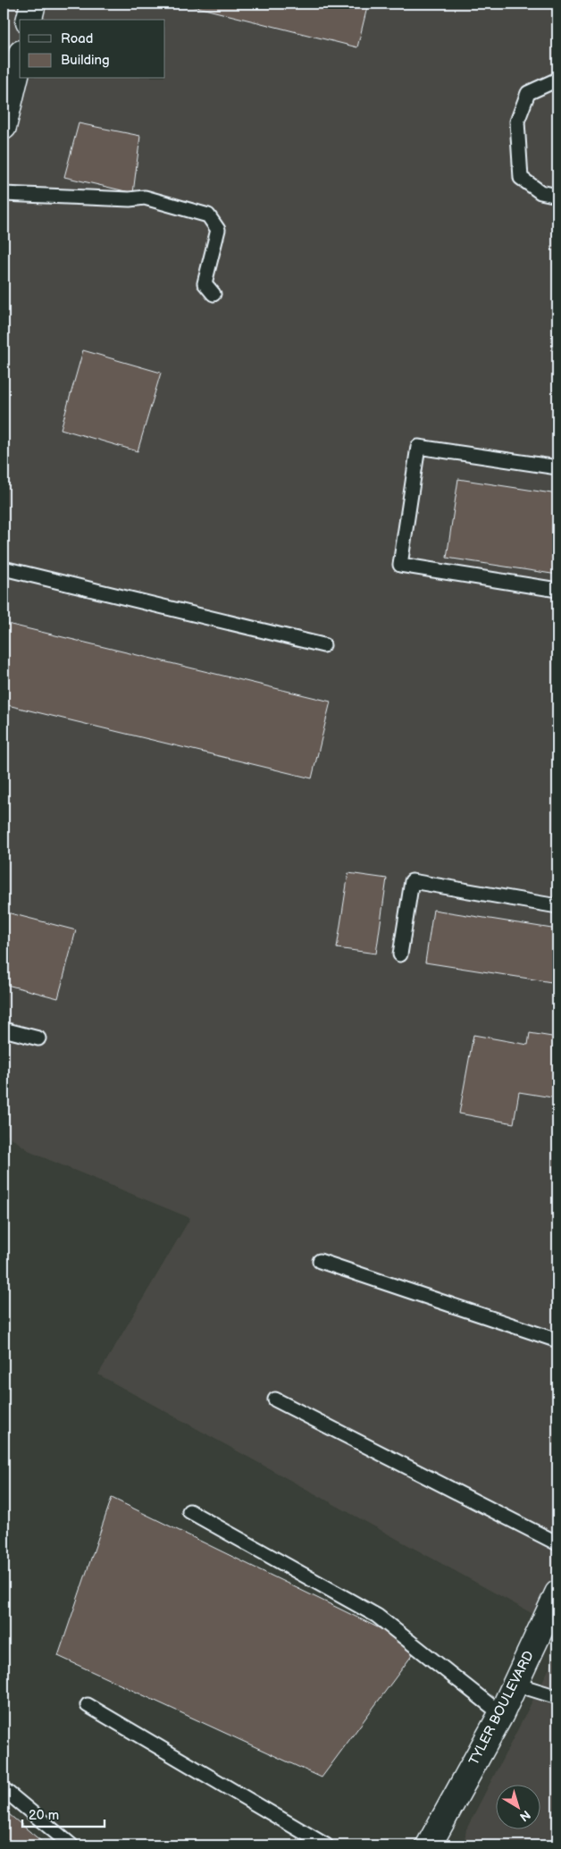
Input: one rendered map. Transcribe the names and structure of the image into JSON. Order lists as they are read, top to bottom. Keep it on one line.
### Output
{"streets":{"street":["TYLER BOULEVARD"]},"legend":["Road","Building"],"scale_bar":"20 m","north":"bottom right"}
